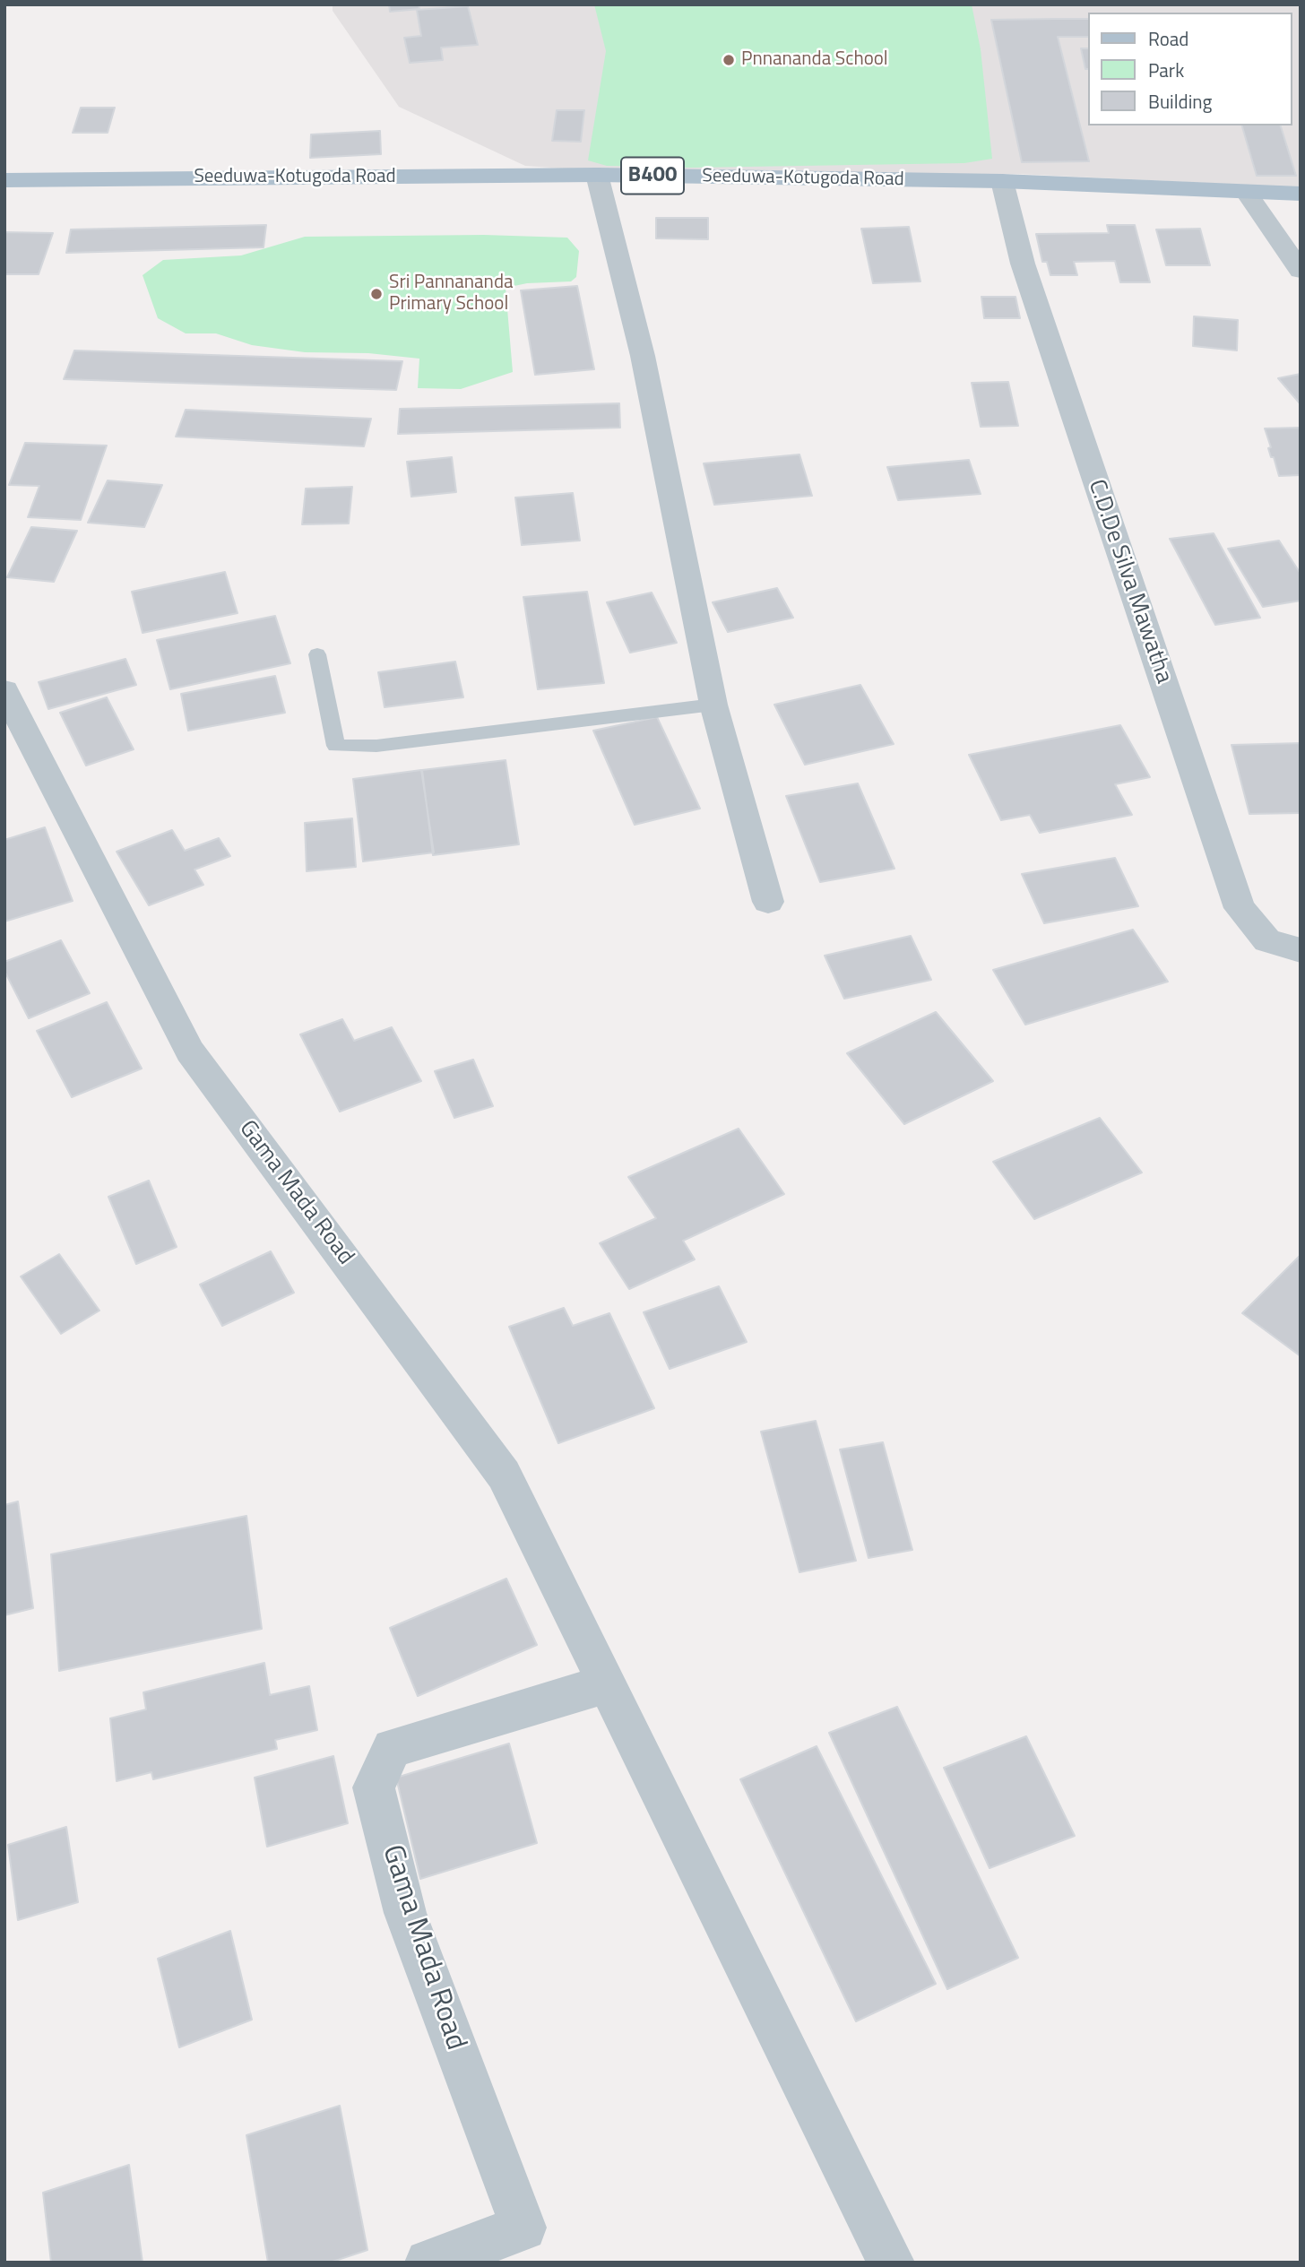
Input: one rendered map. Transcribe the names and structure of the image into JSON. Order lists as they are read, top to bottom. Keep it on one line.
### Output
{"streets":{"main road":["B400","Seeduwa-Kotugoda Road"],"street":["C.D.De Silva Mawatha","Gama Mada Road"]},"crossings":[["Seeduwa-Kotugoda Road","C.D.De Silva Mawatha"]],"places":["Pnnananda School","Sri Pannananda Primary School"],"legend":["Road","Park","Building"]}
